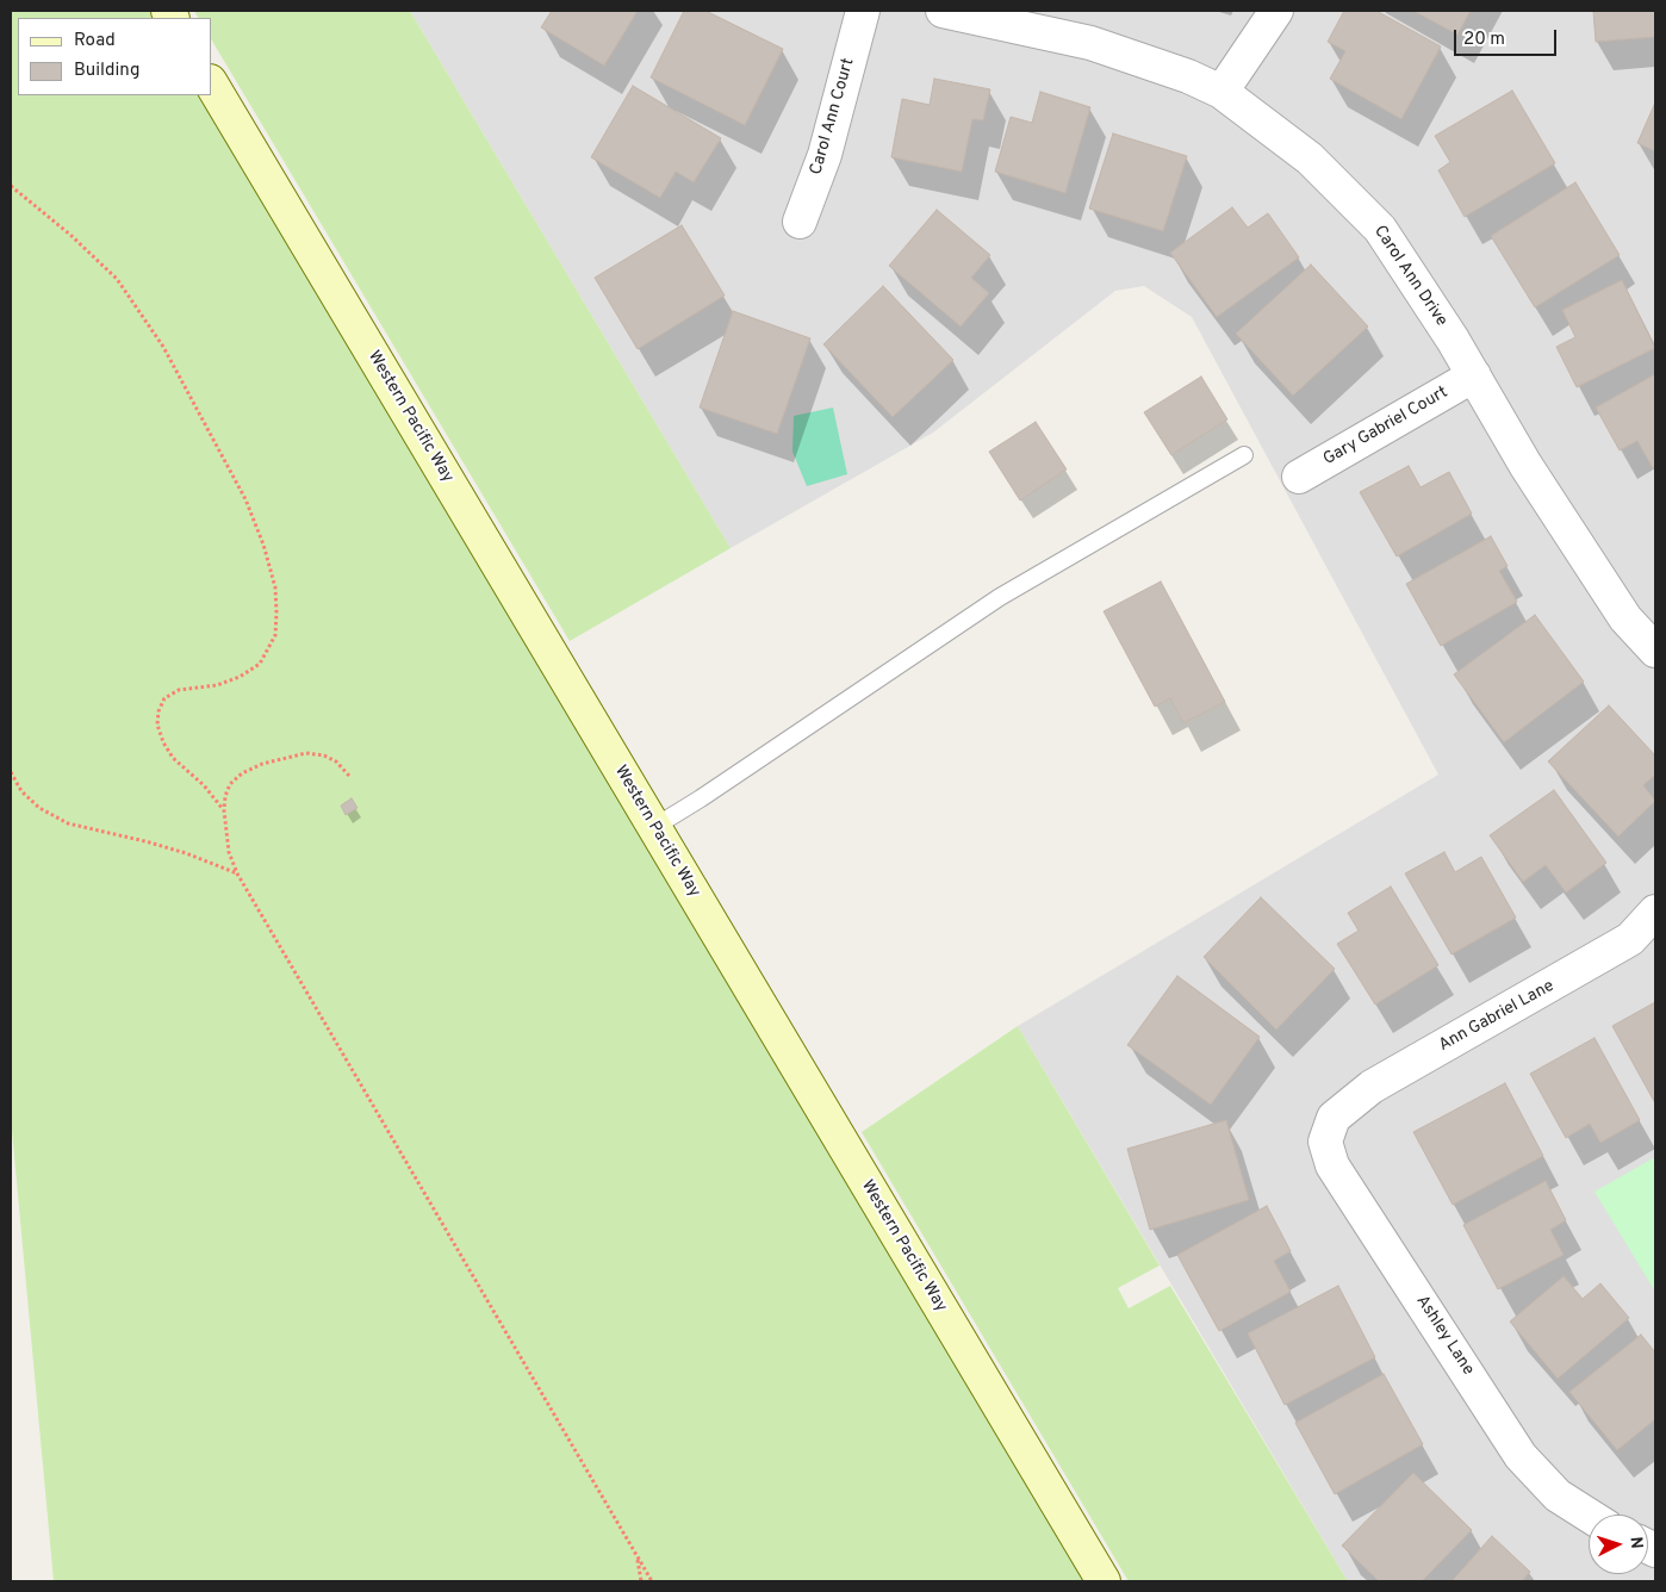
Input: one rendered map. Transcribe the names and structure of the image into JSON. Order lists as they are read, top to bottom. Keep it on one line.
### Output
{"streets":{"street":["Carol Ann Court","Carol Ann Drive","Western Pacific Way","Gary Gabriel Court","Ann Gabriel Lane","Ashley Lane"]},"crossings":[["Carol Ann Drive","Gary Gabriel Court"],["Ann Gabriel Lane","Ashley Lane"]],"legend":["Road","Building"],"scale_bar":"20 m","north":"right"}
